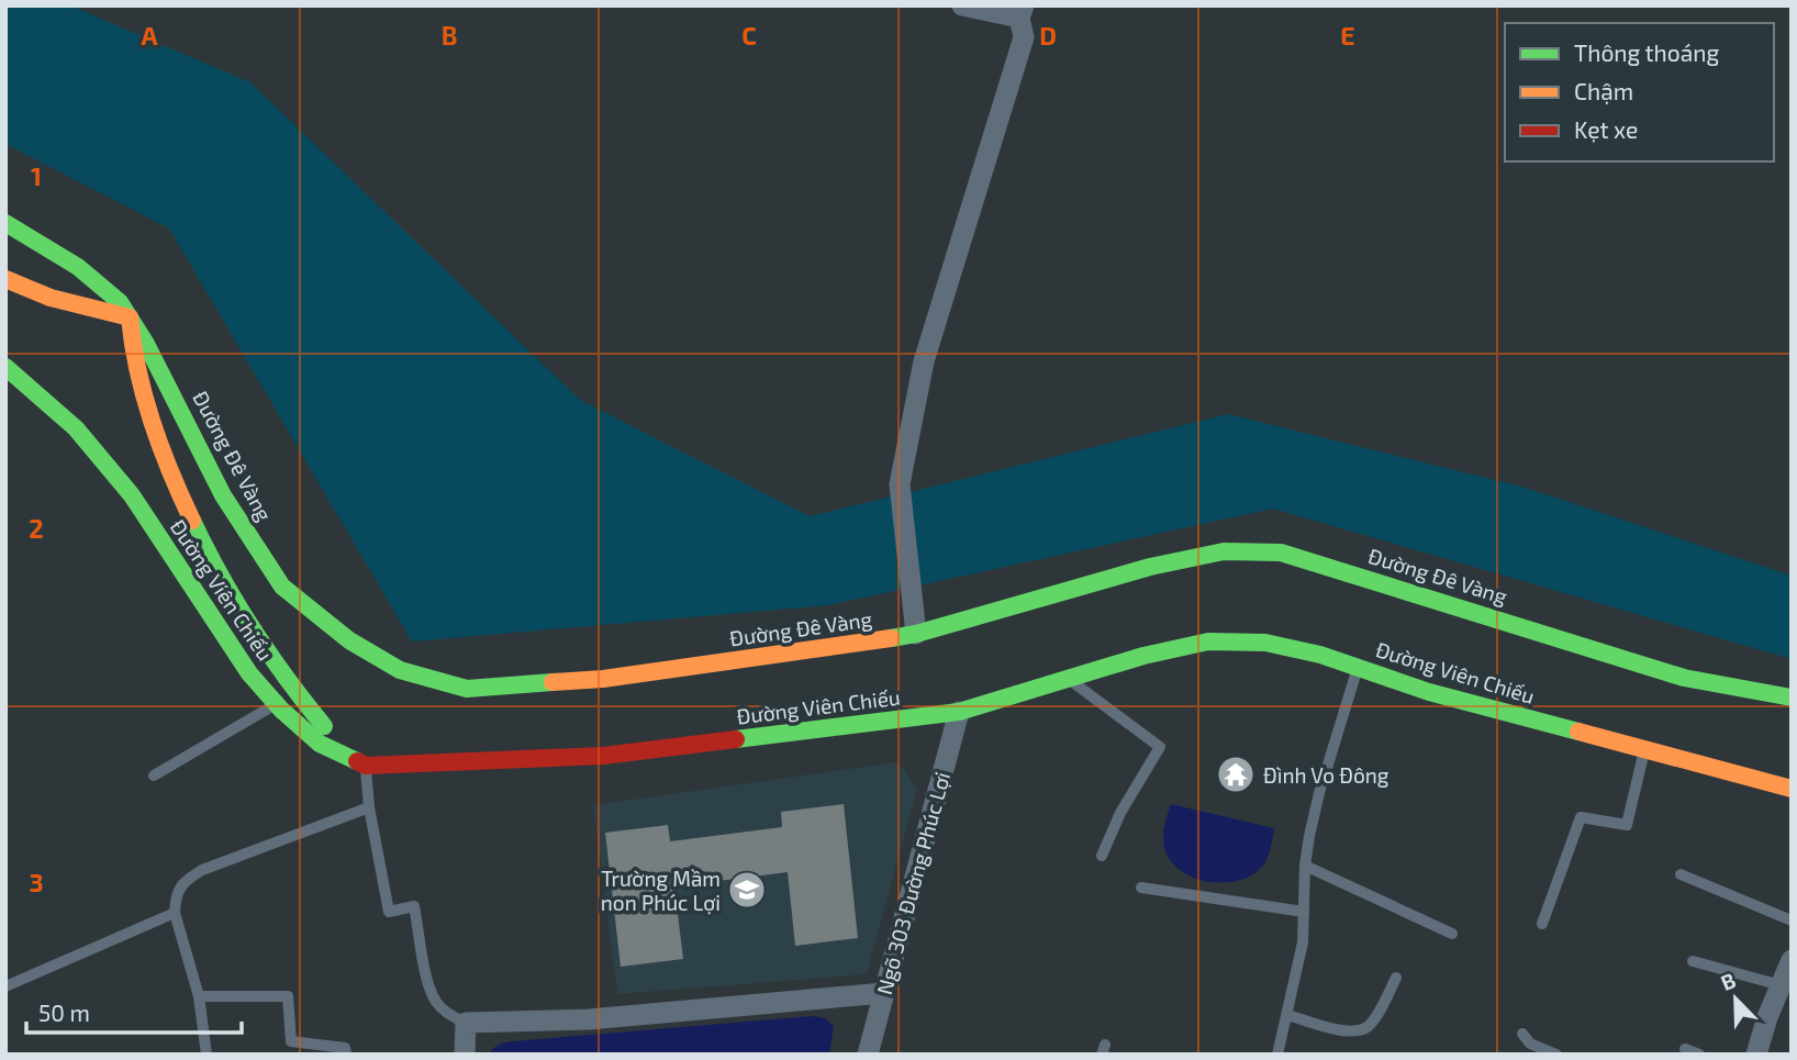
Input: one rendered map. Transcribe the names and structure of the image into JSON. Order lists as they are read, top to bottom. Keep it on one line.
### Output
{"streets":{"main road":["Đường Đê Vàng","Đường Viên Chiếu"],"street":["Ngõ 303 Đường Phúc Lợi"]},"crossings":[["Đường Viên Chiếu","Ngõ 303 Đường Phúc Lợi"]],"places":{"temple":["Đình Vo Đông"],"school or university":["Trường Mầm non Phúc Lợi"]},"legend":["Thông thoáng","Chậm","Kẹt xe"],"scale_bar":"50 m","north":"top left","grid":{"columns":["A","B","C","D","E"],"rows":["1","2","3"]}}
